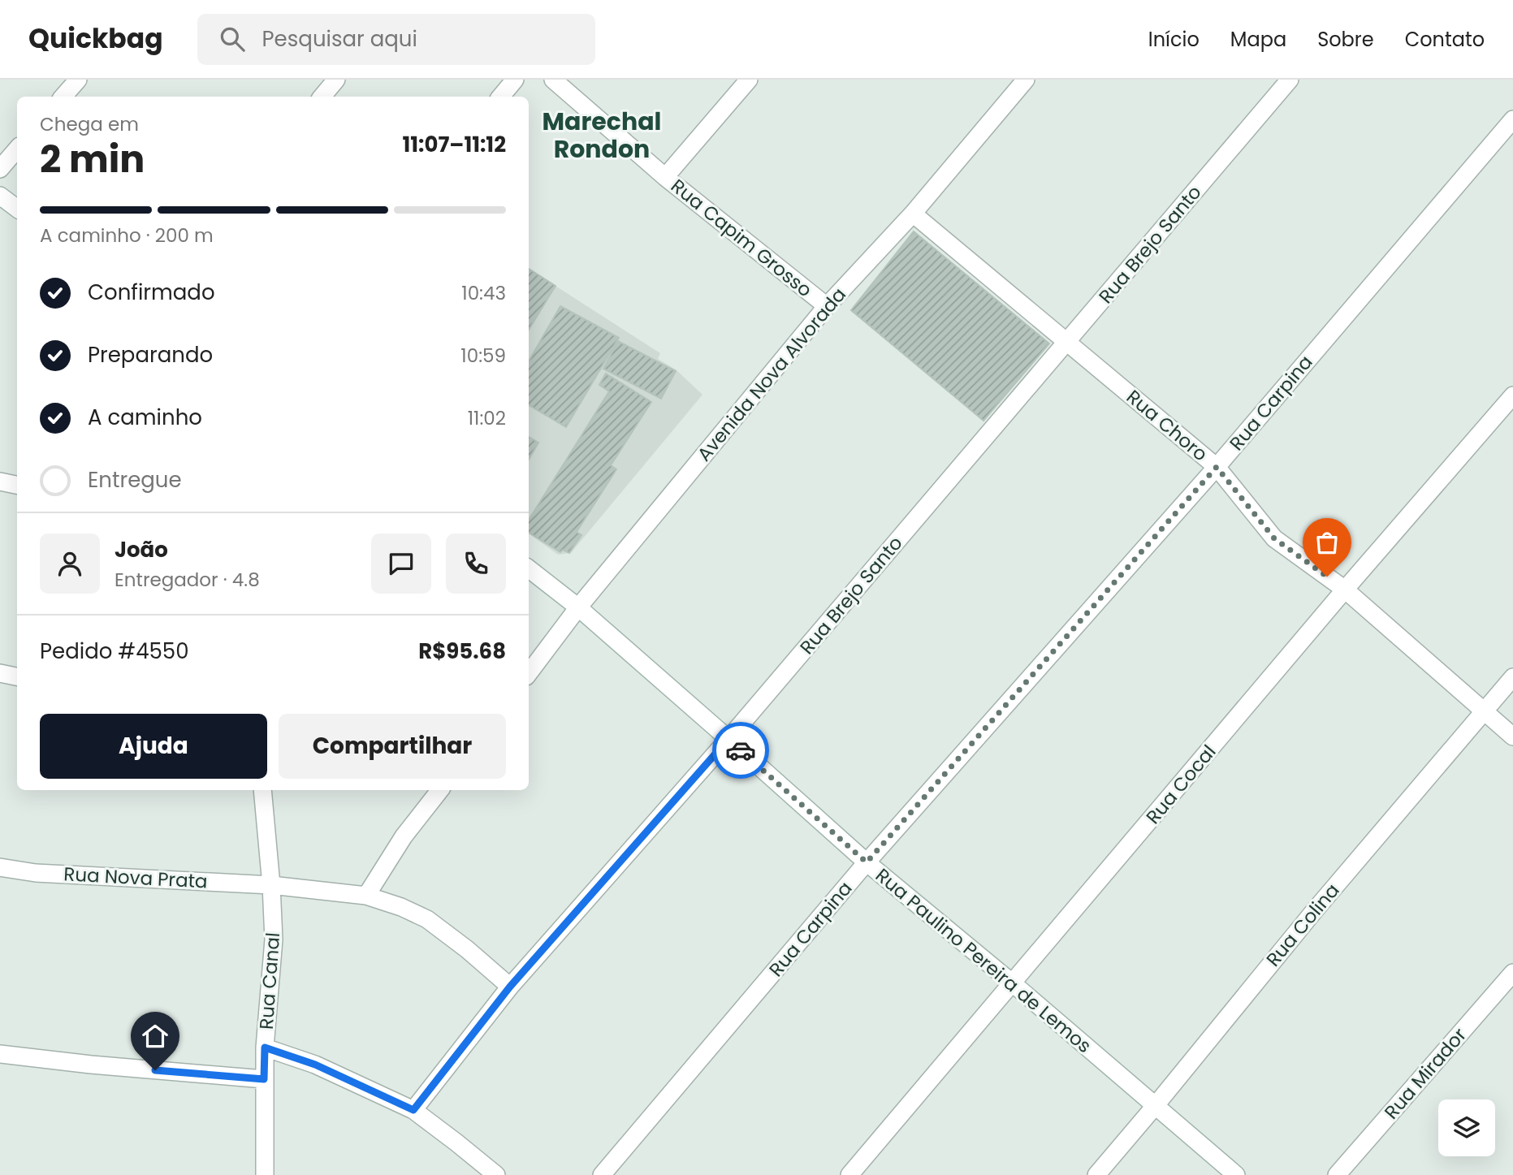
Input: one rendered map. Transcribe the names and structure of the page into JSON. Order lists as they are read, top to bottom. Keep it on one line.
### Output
{"streets":{"street":["Rua Capim Grosso","Rua Brejo Santo","Avenida Nova Alvorada","Rua Carpina","Rua Choro","Rua Cocal","Rua Nova Prata","Rua Colina","Rua Paulino Pereira de Lemos","Rua Canal","Rua Mirador"]},"crossings":[["Rua Capim Grosso","Avenida Nova Alvorada"],["Rua Brejo Santo","Rua Choro"],["Rua Brejo Santo","Rua Nova Prata"],["Rua Brejo Santo","Rua Paulino Pereira de Lemos"],["Avenida Nova Alvorada","Rua Choro"],["Avenida Nova Alvorada","Rua Paulino Pereira de Lemos"],["Rua Carpina","Rua Choro"],["Rua Carpina","Rua Paulino Pereira de Lemos"],["Rua Choro","Rua Cocal"],["Rua Choro","Rua Colina"],["Rua Cocal","Rua Paulino Pereira de Lemos"],["Rua Nova Prata","Rua Canal"],["Rua Colina","Rua Paulino Pereira de Lemos"]],"districts":["Marechal Rondon"],"page":{"header":"Quickbag","search":"Pesquisar aqui","nav":["Início","Mapa","Sobre","Contato"],"heading":["2 min","Chega em","11:07–11:12"],"panel":["João","Entregador · 4.8","Pedido #4550","R$95.68"],"bar":"A caminho · 200 m","list":[["Confirmado","10:43"],["Preparando","10:59"],["A caminho","11:02"],"Entregue"],"buttons":["Ajuda","Compartilhar"]}}
